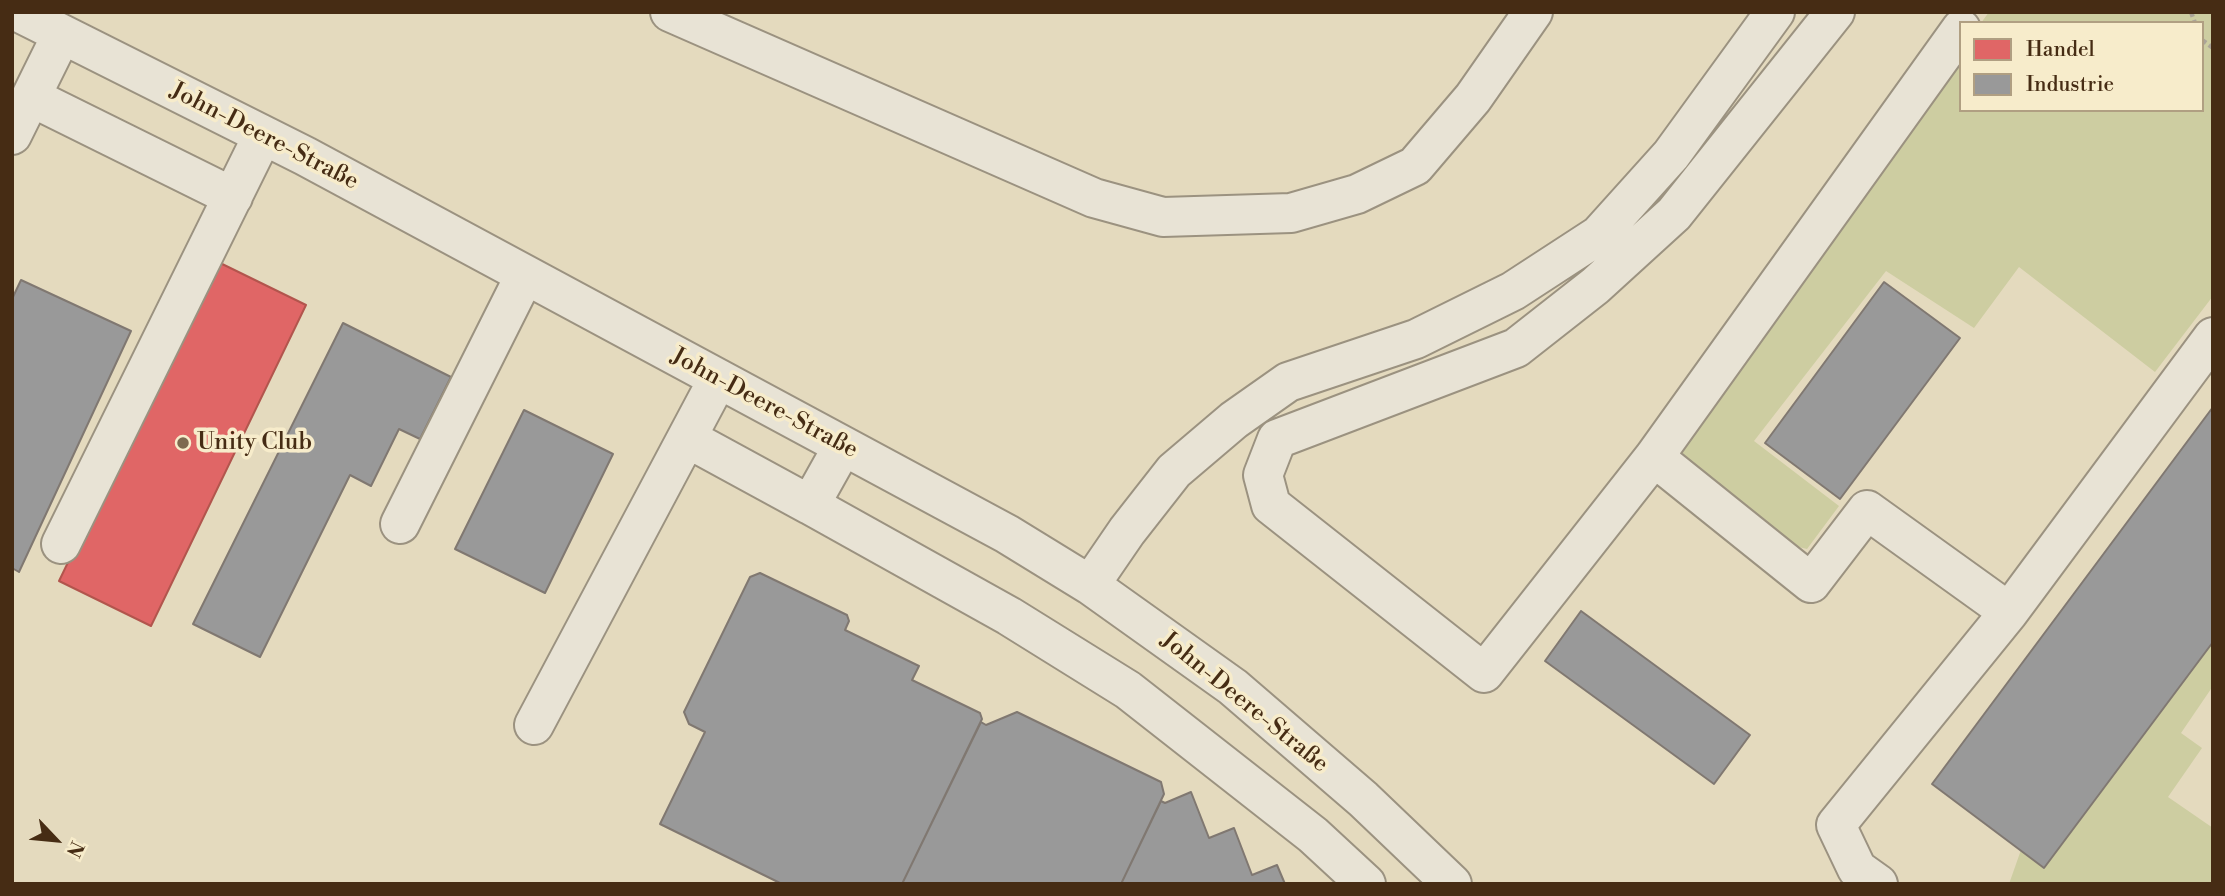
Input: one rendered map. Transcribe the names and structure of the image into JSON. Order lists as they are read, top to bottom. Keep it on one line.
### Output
{"streets":{"street":["John-Deere-Straße"]},"places":["Unity Club"],"legend":["Handel","Industrie"],"north":"bottom right"}
